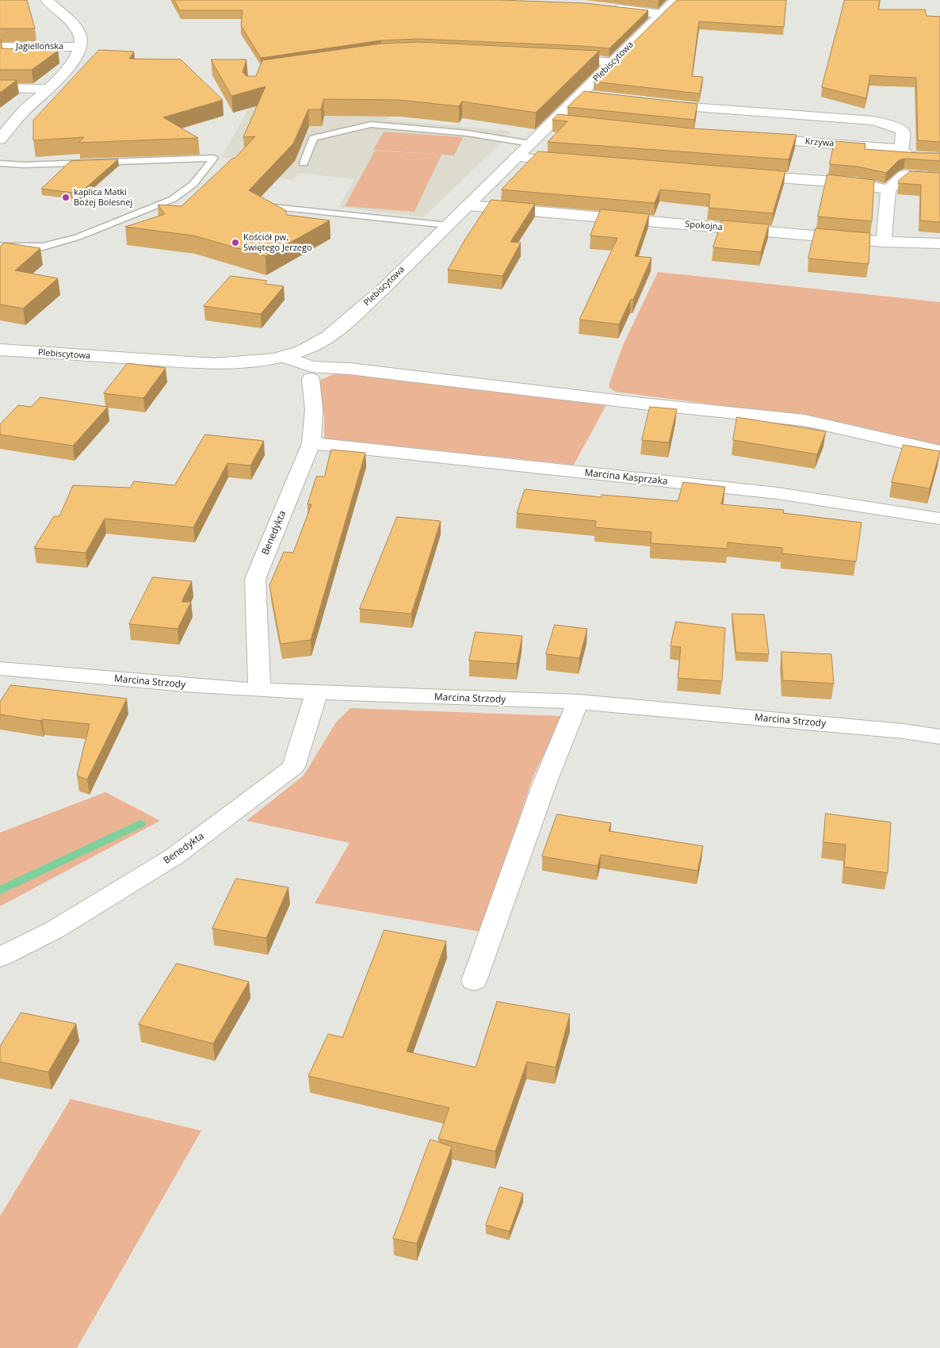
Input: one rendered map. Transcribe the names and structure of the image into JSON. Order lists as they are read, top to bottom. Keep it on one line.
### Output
{"streets":{"street":["Jagiellońska","Plebiscytowa","Krzywa","Spokojna","Marcina Kasprzaka","Benedykta","Marcina Strzody"]},"crossings":[["Plebiscytowa","Spokojna"],["Marcina Kasprzaka","Benedykta"],["Benedykta","Marcina Strzody"]],"places":["kaplica Matki Bożej Bolesnej","Kościół pw. Świętego Jerzego"]}
